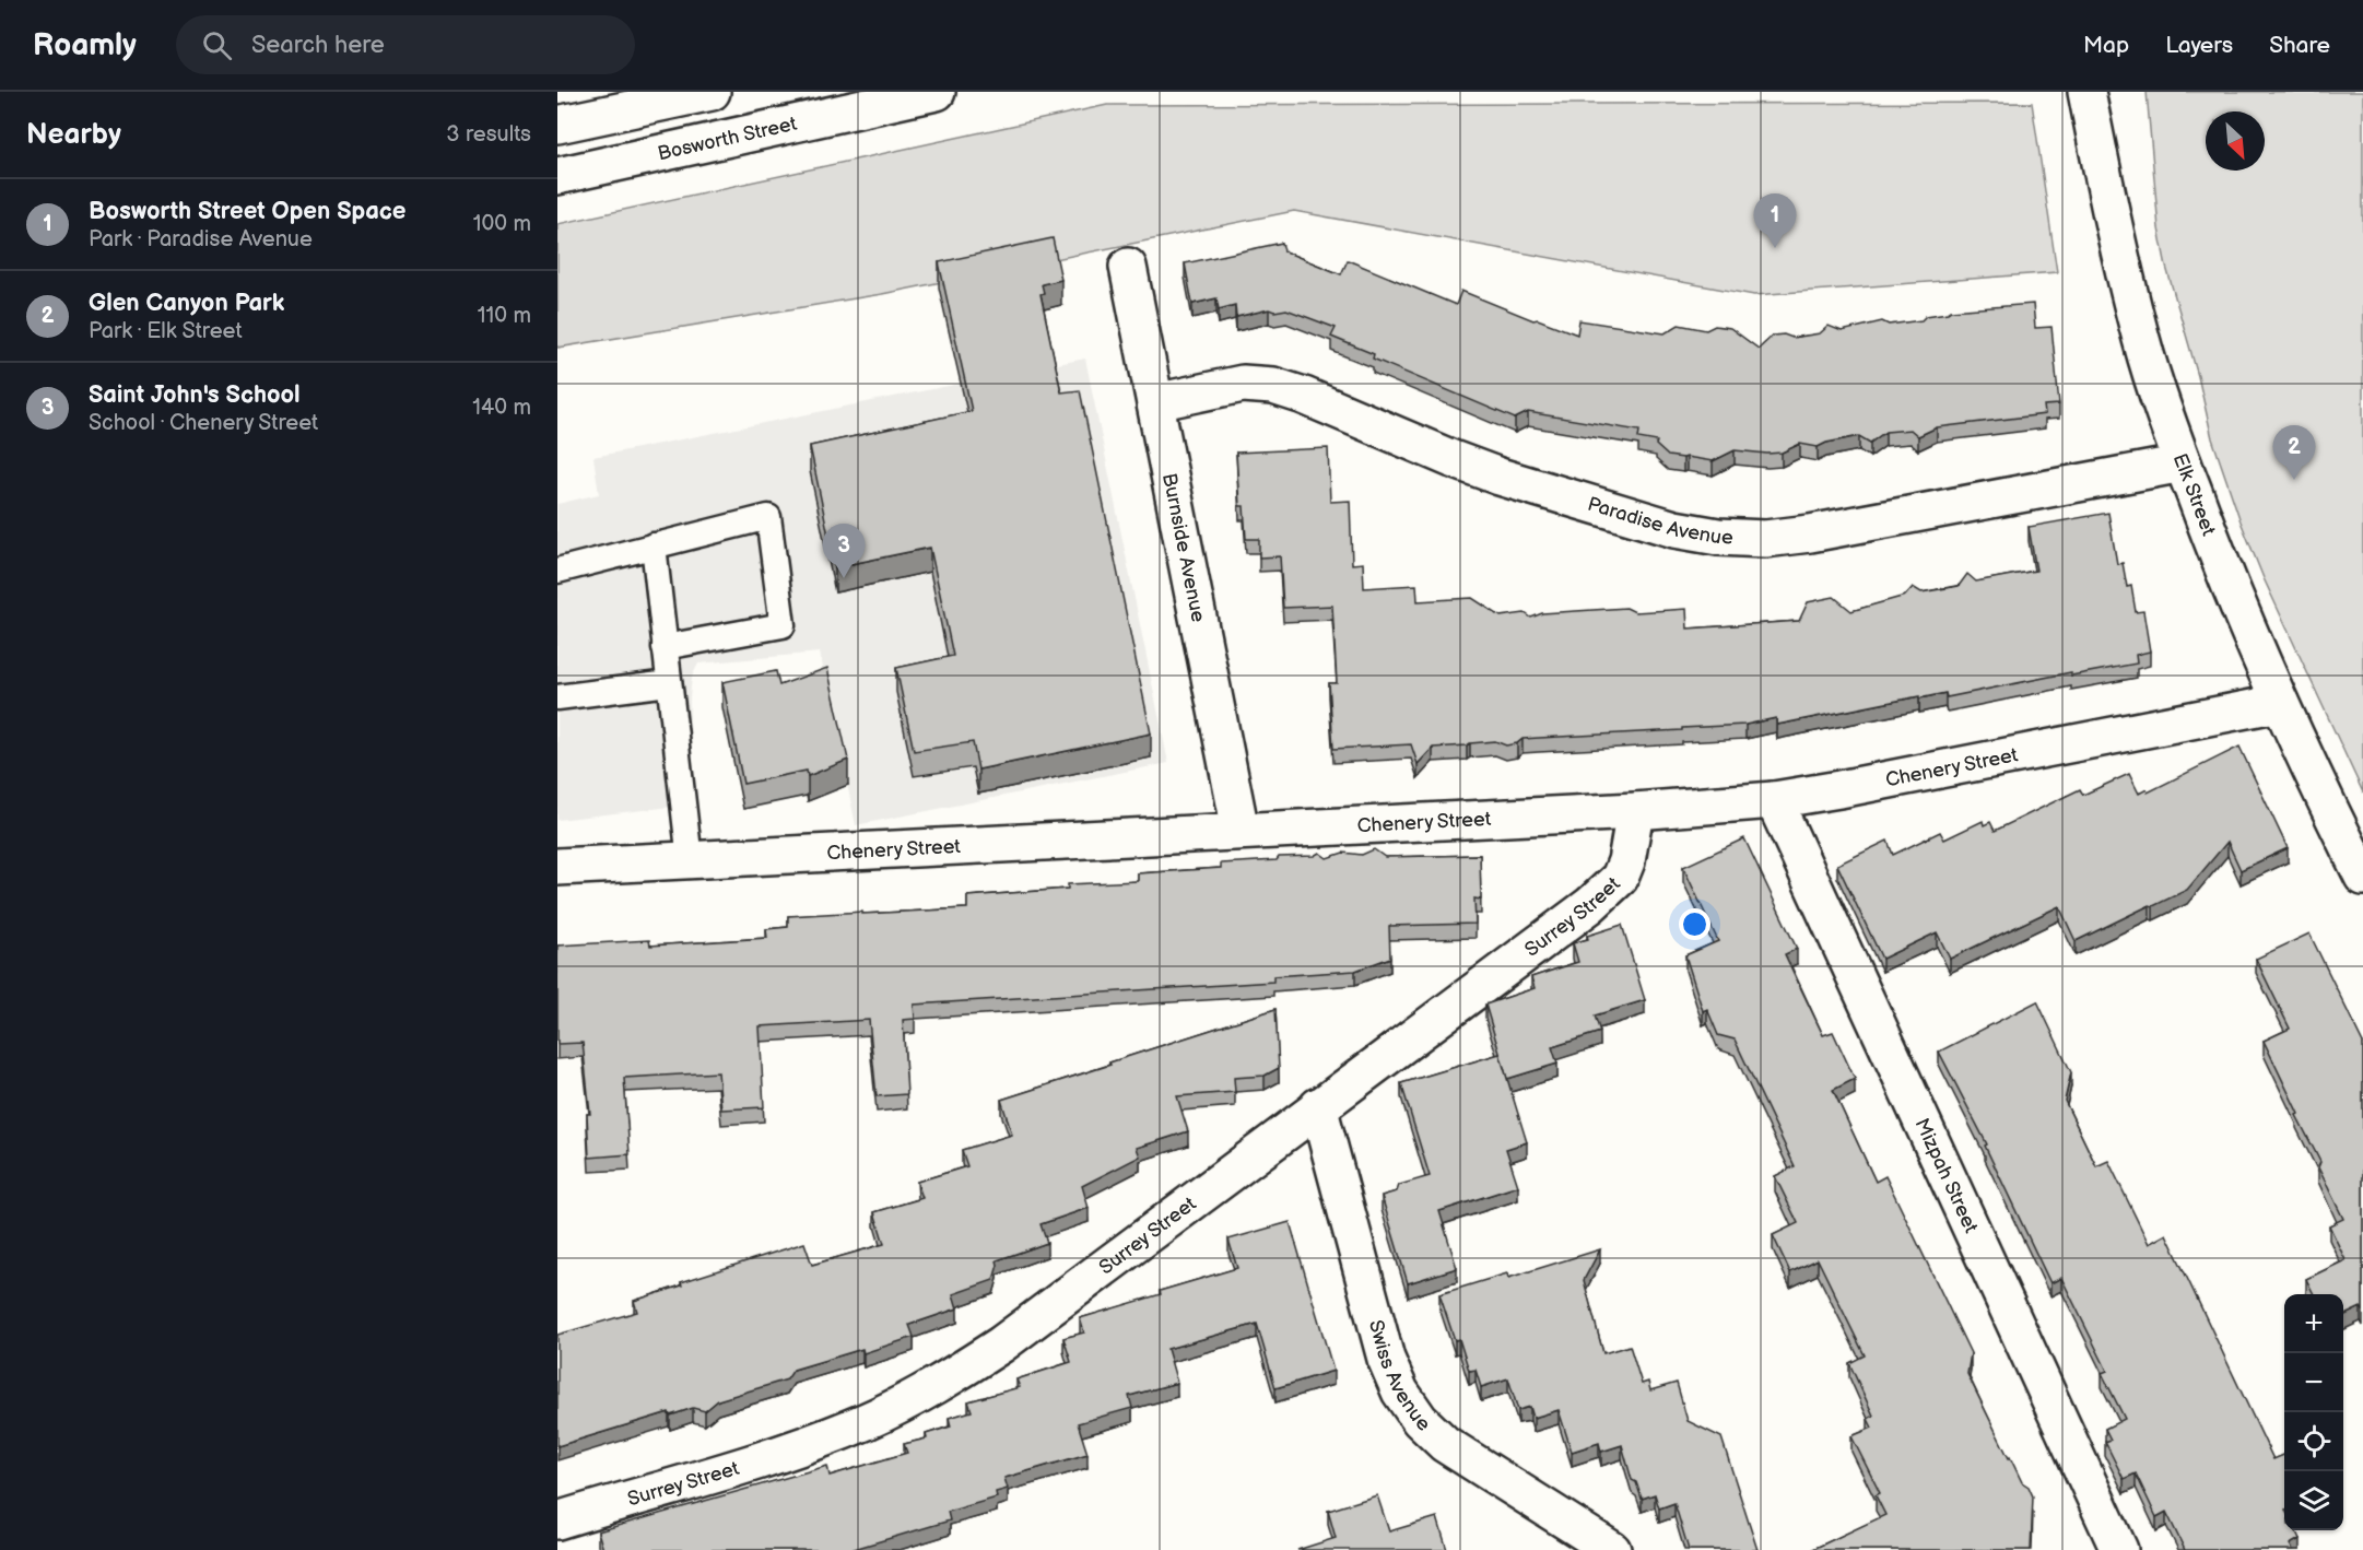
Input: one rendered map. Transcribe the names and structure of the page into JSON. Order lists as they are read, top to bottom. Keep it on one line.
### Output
{"streets":{"street":["Bosworth Street","Elk Street","Paradise Avenue","Burnside Avenue","Chenery Street","Surrey Street","Mizpah Street","Swiss Avenue"]},"crossings":[["Elk Street","Paradise Avenue"],["Elk Street","Chenery Street"],["Paradise Avenue","Burnside Avenue"],["Burnside Avenue","Chenery Street"],["Chenery Street","Surrey Street"],["Chenery Street","Mizpah Street"],["Surrey Street","Swiss Avenue"]],"north":"bottom right","page":{"header":"Roamly","search":"Search here","nav":["Map","Layers","Share"],"heading":["Nearby","3 results"],"list":[{"mark":"1","name":"Bosworth Street Open Space","note":"Park · Paradise Avenue","value":"100 m"},{"mark":"2","name":"Glen Canyon Park","note":"Park · Elk Street","value":"110 m"},{"mark":"3","name":"Saint John's School","note":"School · Chenery Street","value":"140 m"}],"pins":["1","2","3"],"map_buttons":["+","−"]}}
